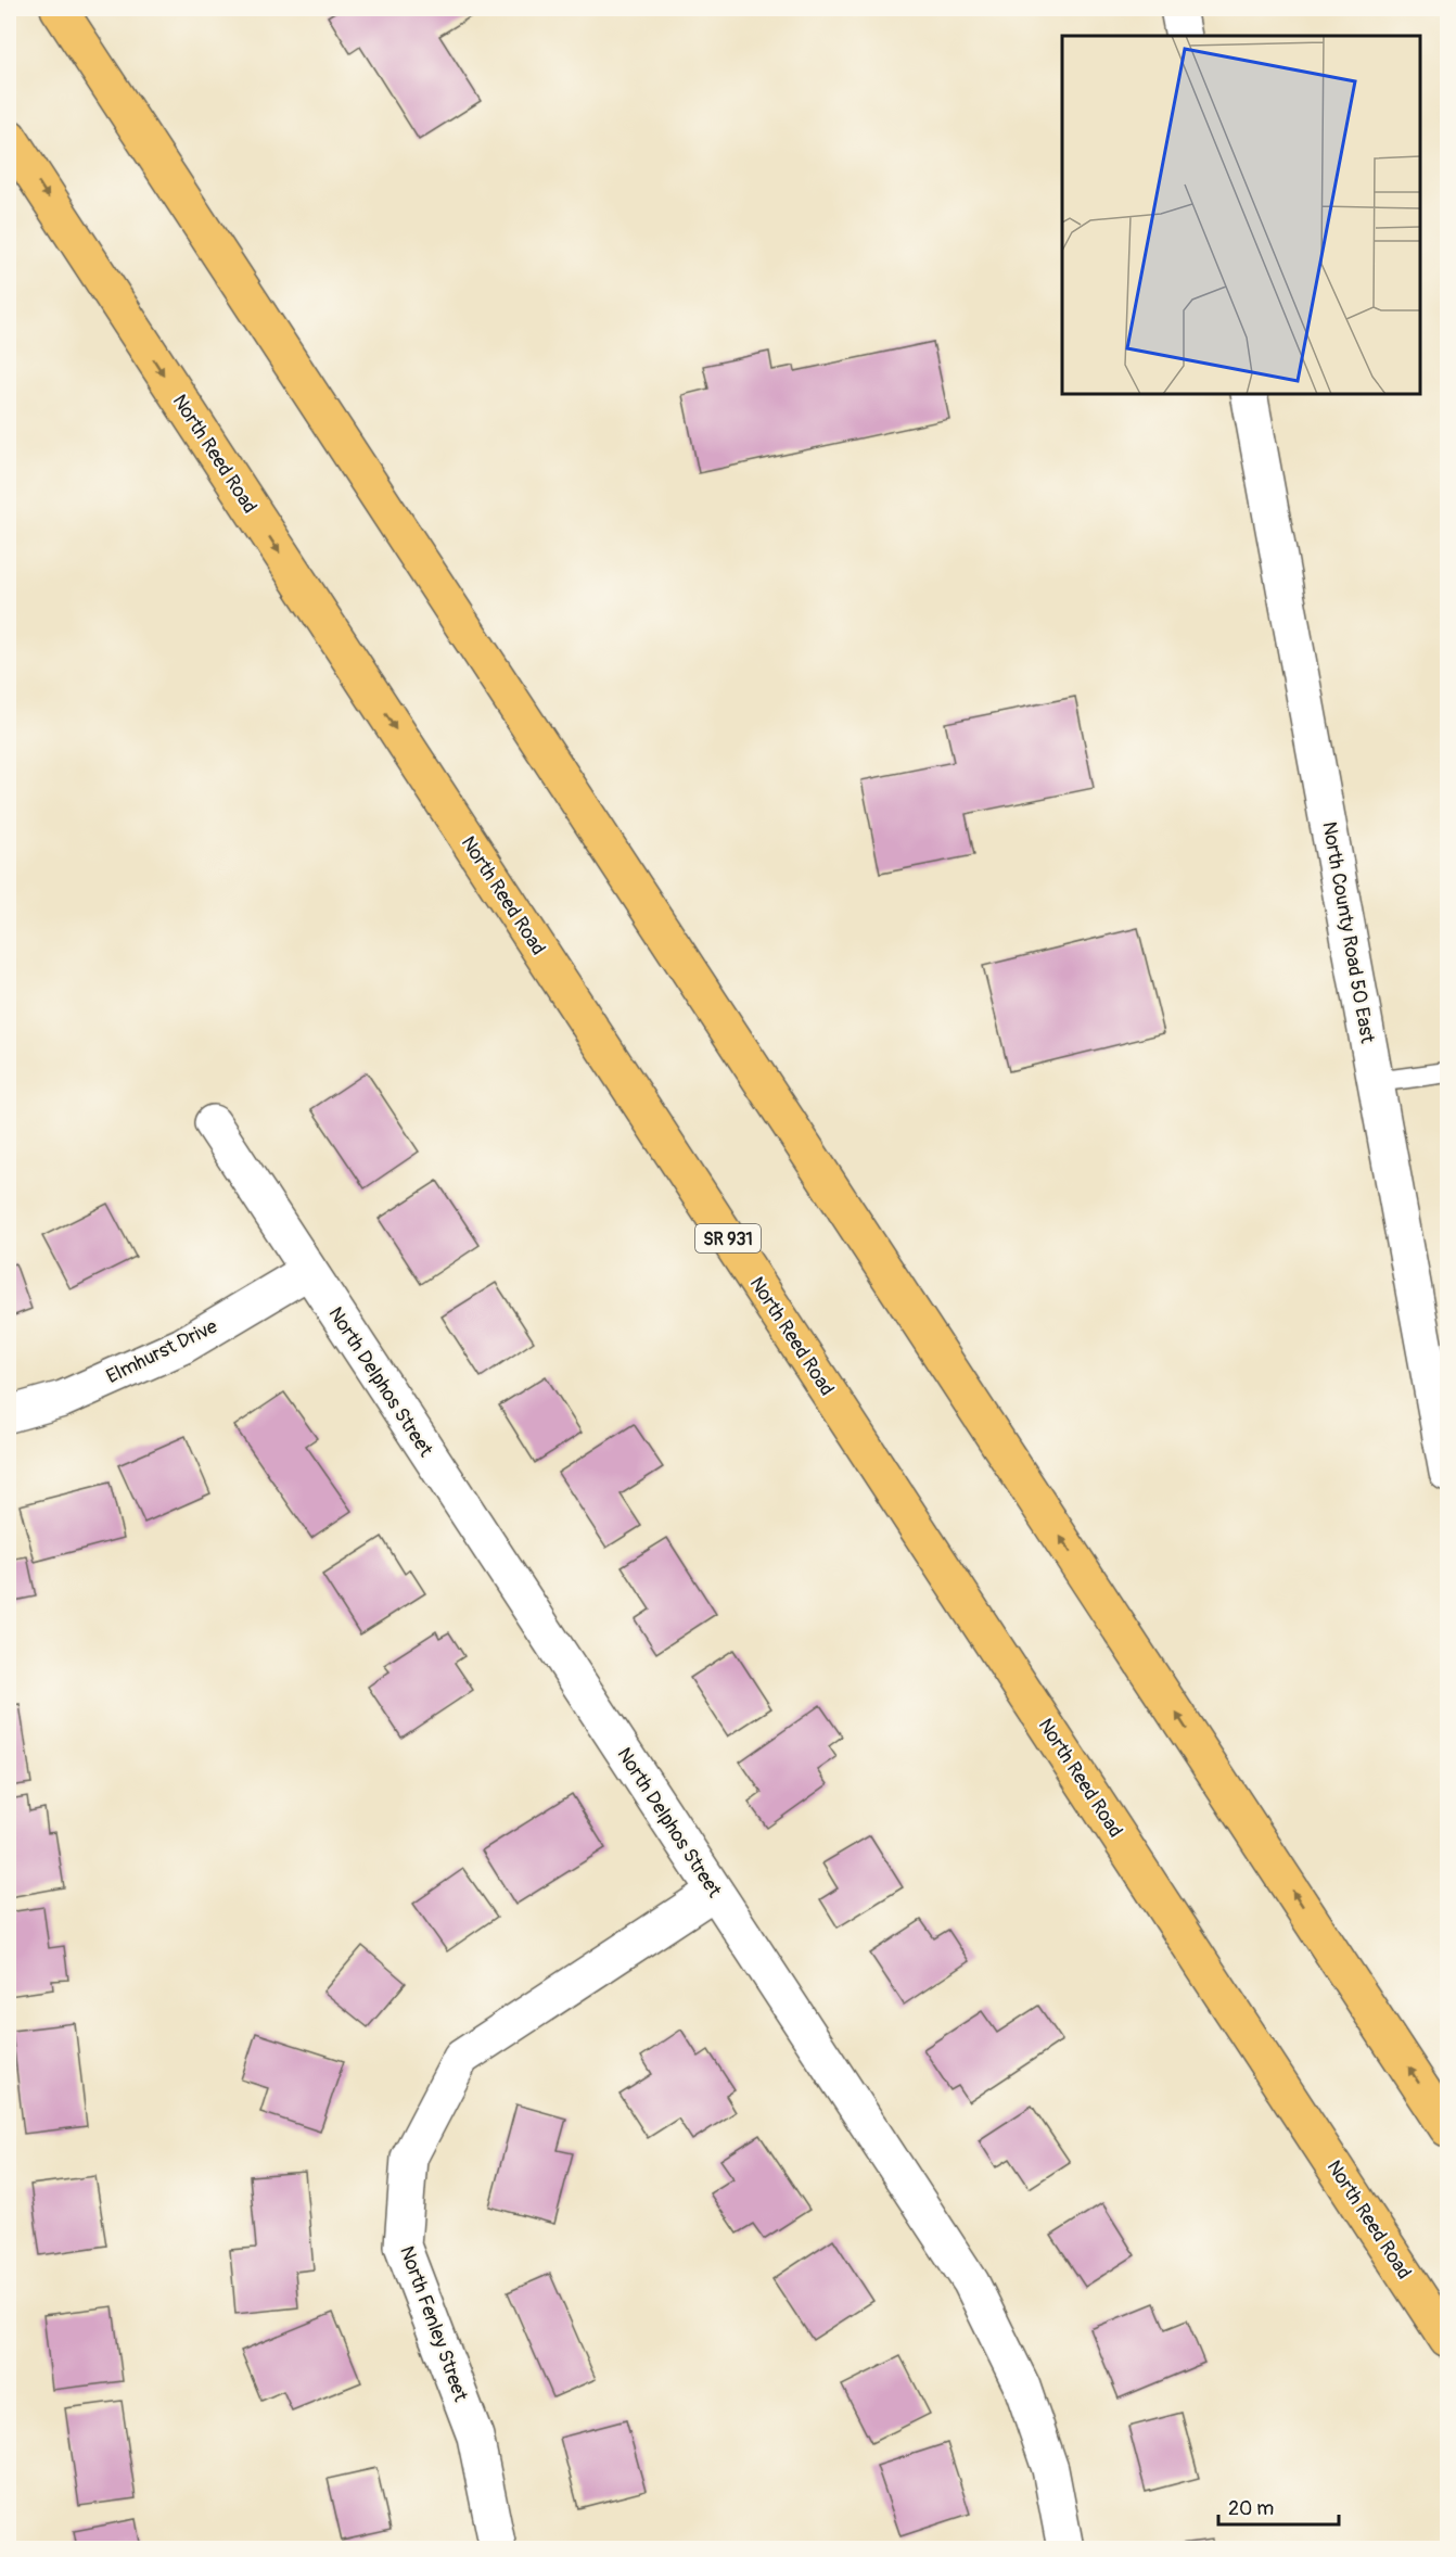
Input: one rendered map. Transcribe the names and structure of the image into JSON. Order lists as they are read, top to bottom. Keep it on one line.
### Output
{"streets":{"main road":["North Reed Road","SR 931"],"street":["North County Road 50 East","Elmhurst Drive","North Delphos Street","North Fenley Street"]},"crossings":[["Elmhurst Drive","North Delphos Street"],["North Delphos Street","North Fenley Street"]],"scale_bar":"20 m"}
